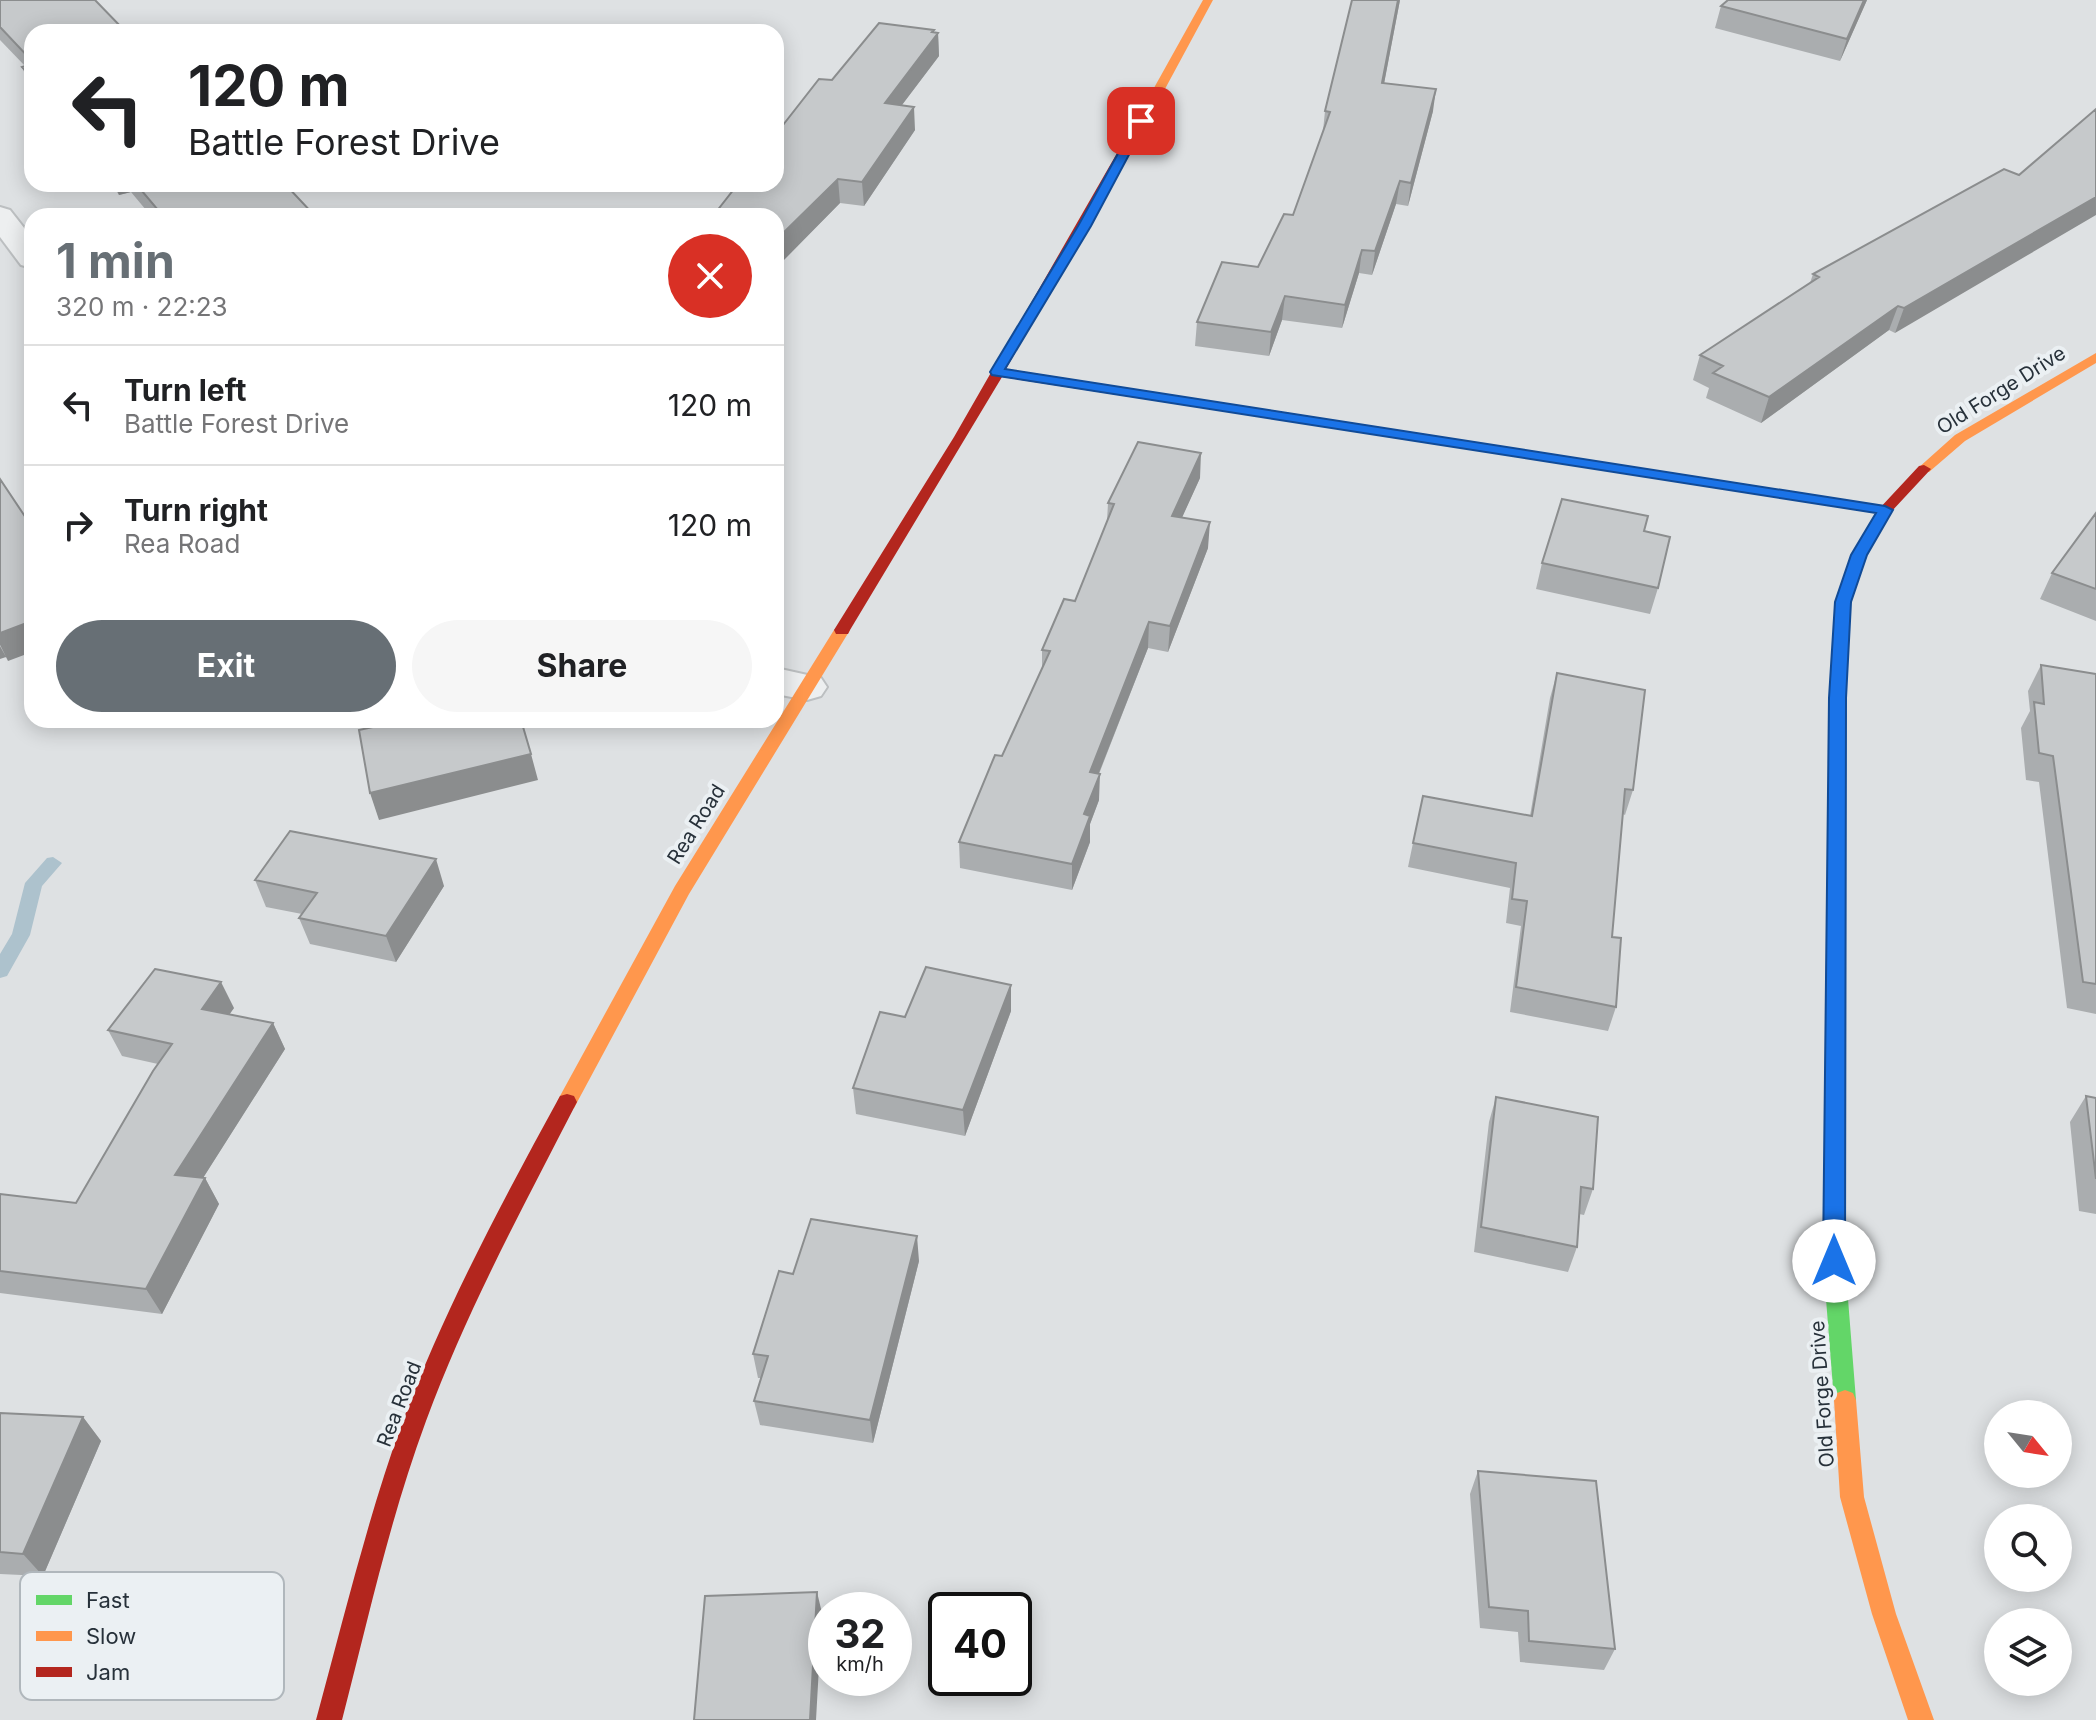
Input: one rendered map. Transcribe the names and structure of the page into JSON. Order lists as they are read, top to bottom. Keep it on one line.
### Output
{"streets":{"street":["Old Forge Drive","Rea Road"]},"legend":["Fast","Slow","Jam"],"north":"bottom right","page":{"turn":["120 m","Battle Forest Drive"],"heading":["1 min","320 m · 22:23"],"list":[{"name":"Turn left","note":"Battle Forest Drive","value":"120 m"},{"name":"Turn right","note":"Rea Road","value":"120 m"}],"buttons":["Exit","Share"],"speed":"32 km/h","limit":"40"}}
